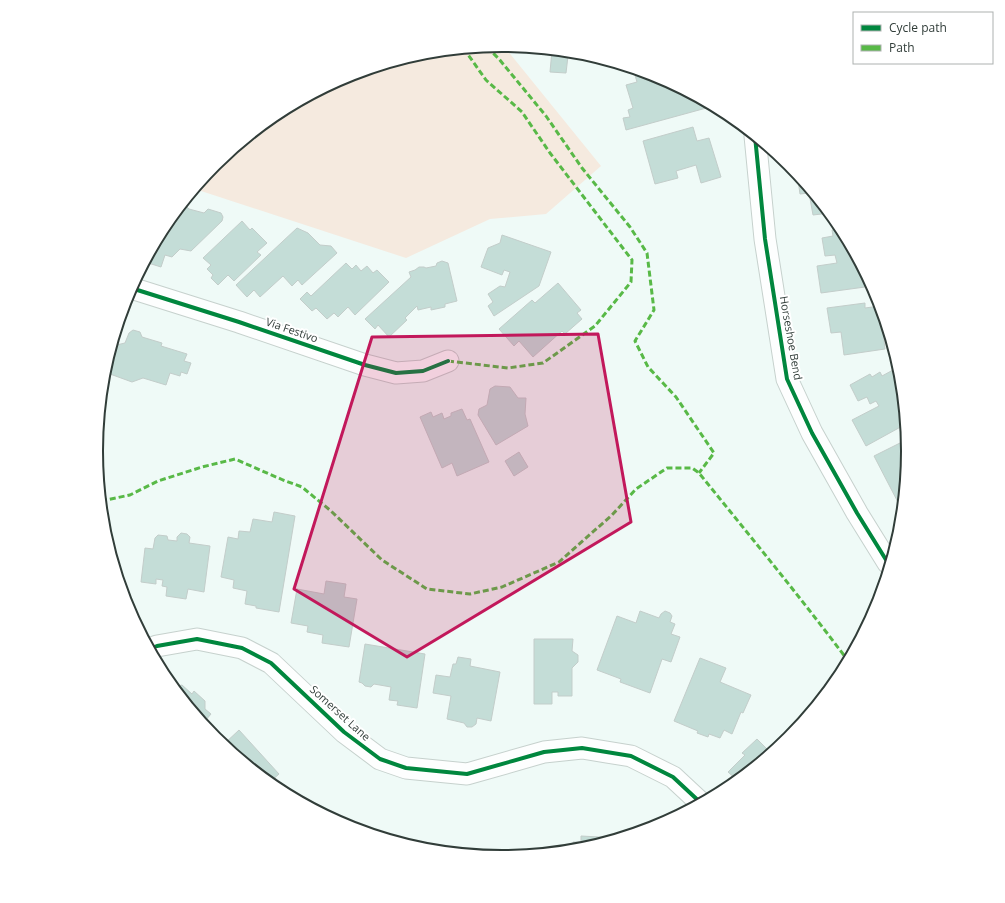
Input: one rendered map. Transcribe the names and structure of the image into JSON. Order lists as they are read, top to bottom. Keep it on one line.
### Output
{"streets":{"street":["Via Festivo","Horseshoe Bend","Somerset Lane"]},"legend":["Cycle path","Path"]}
